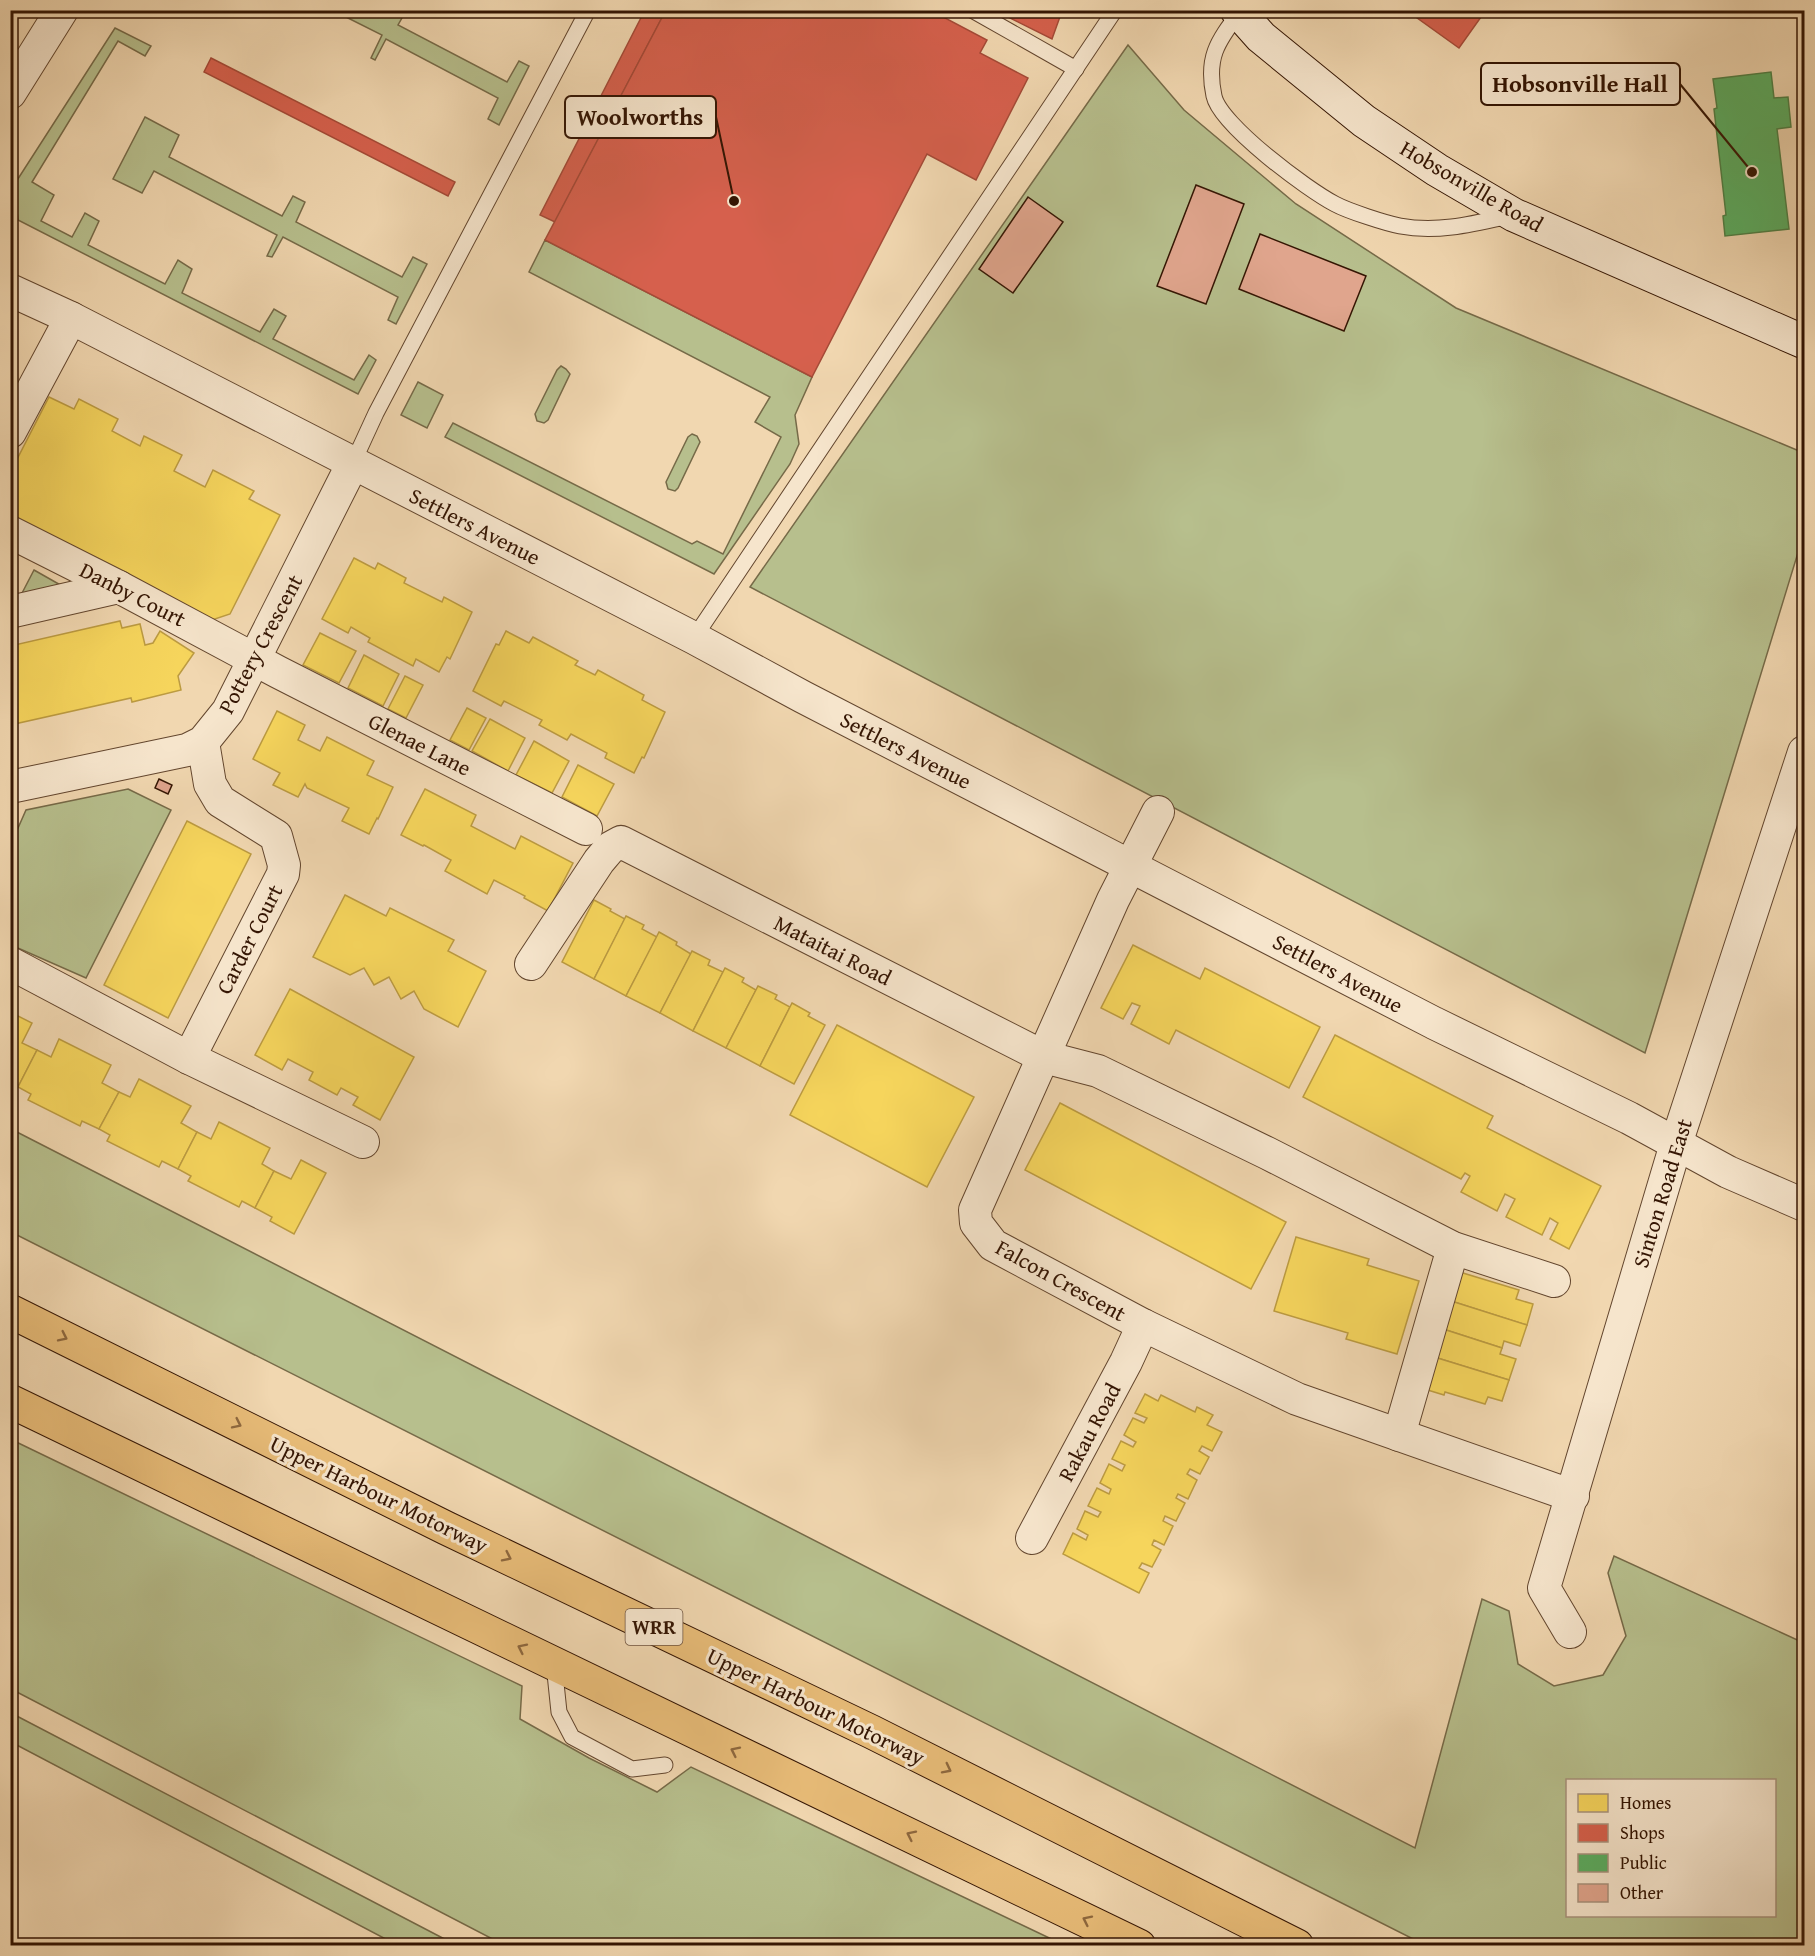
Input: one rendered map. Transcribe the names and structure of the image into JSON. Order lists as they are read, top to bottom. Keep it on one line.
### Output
{"streets":{"highway":["Upper Harbour Motorway","WRR"],"main road":["Hobsonville Road"],"street":["Settlers Avenue","Danby Court","Pottery Crescent","Glenae Lane","Carder Court","Mataitai Road","Sinton Road East","Falcon Crescent","Rakau Road"]},"crossings":[["Settlers Avenue","Pottery Crescent"],["Settlers Avenue","Sinton Road East"],["Settlers Avenue","Falcon Crescent"],["Danby Court","Pottery Crescent"],["Danby Court","Glenae Lane"],["Pottery Crescent","Glenae Lane"],["Pottery Crescent","Carder Court"],["Mataitai Road","Falcon Crescent"],["Sinton Road East","Falcon Crescent"],["Falcon Crescent","Rakau Road"]],"places":["Hobsonville Hall","Woolworths"],"legend":["Homes","Shops","Public","Other"]}
